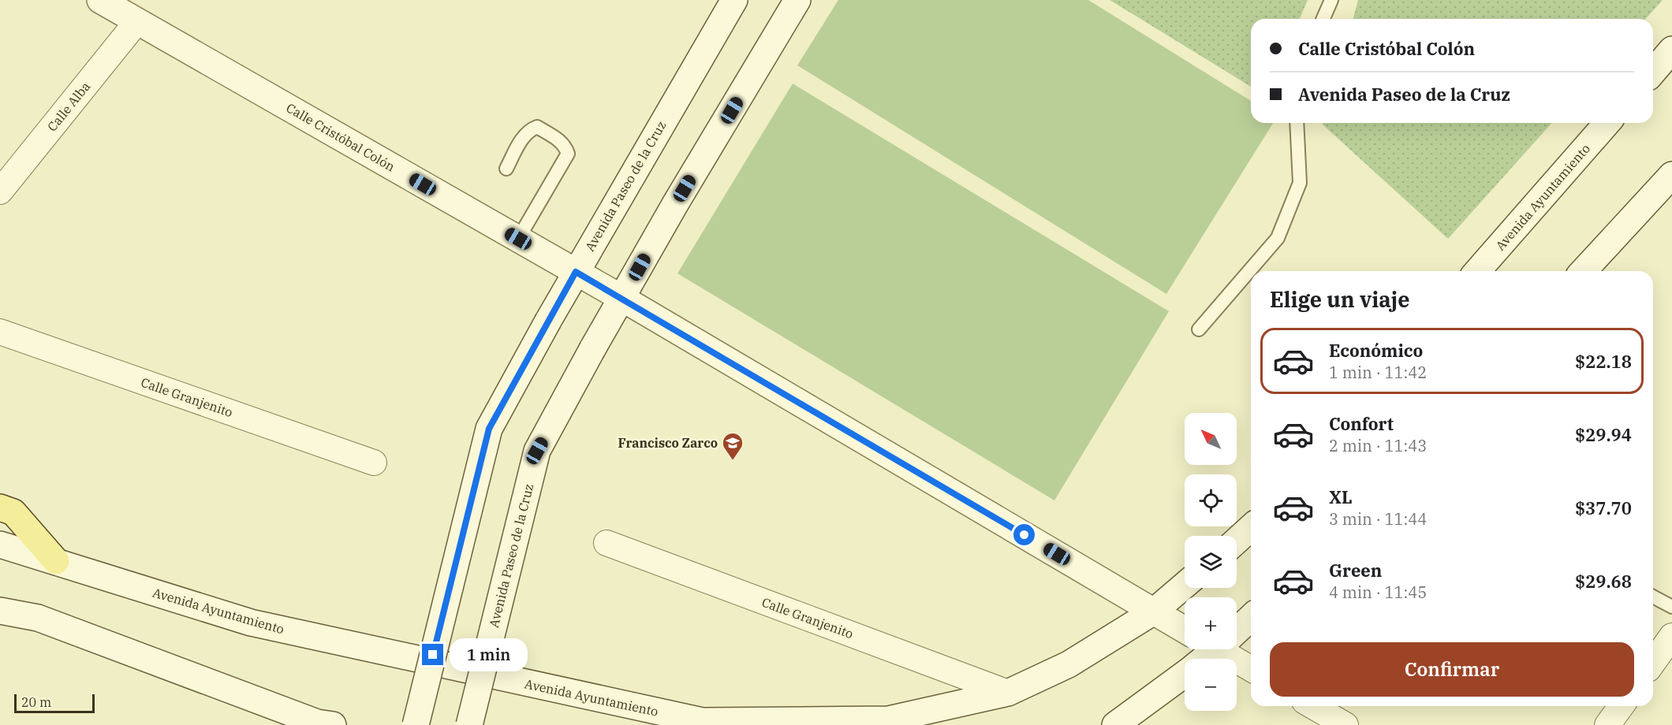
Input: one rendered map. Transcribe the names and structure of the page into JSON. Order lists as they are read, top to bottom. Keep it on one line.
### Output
{"streets":{"main road":["Calle Cristóbal Colón","Avenida Paseo de la Cruz","Avenida Ayuntamiento"],"street":["Calle Alba","Calle Granjenito"]},"crossings":[["Calle Alba","Calle Cristóbal Colón"],["Calle Cristóbal Colón","Avenida Paseo de la Cruz"],["Calle Cristóbal Colón","Avenida Ayuntamiento"],["Avenida Ayuntamiento","Calle Granjenito"]],"places":{"school or university":["Francisco Zarco"]},"scale_bar":"20 m","north":"top left","page":{"banner":["Calle Cristóbal Colón","Avenida Paseo de la Cruz"],"heading":"Elige un viaje","list":[{"name":"Económico","note":"1 min · 11:42","value":"$22.18"},{"name":"Confort","note":"2 min · 11:43","value":"$29.94"},{"name":"XL","note":"3 min · 11:44","value":"$37.70"},{"name":"Green","note":"4 min · 11:45","value":"$29.68"}],"map_buttons":["+","−"],"buttons":"Confirmar","bubble":"1 min","scale":"20 m"}}
